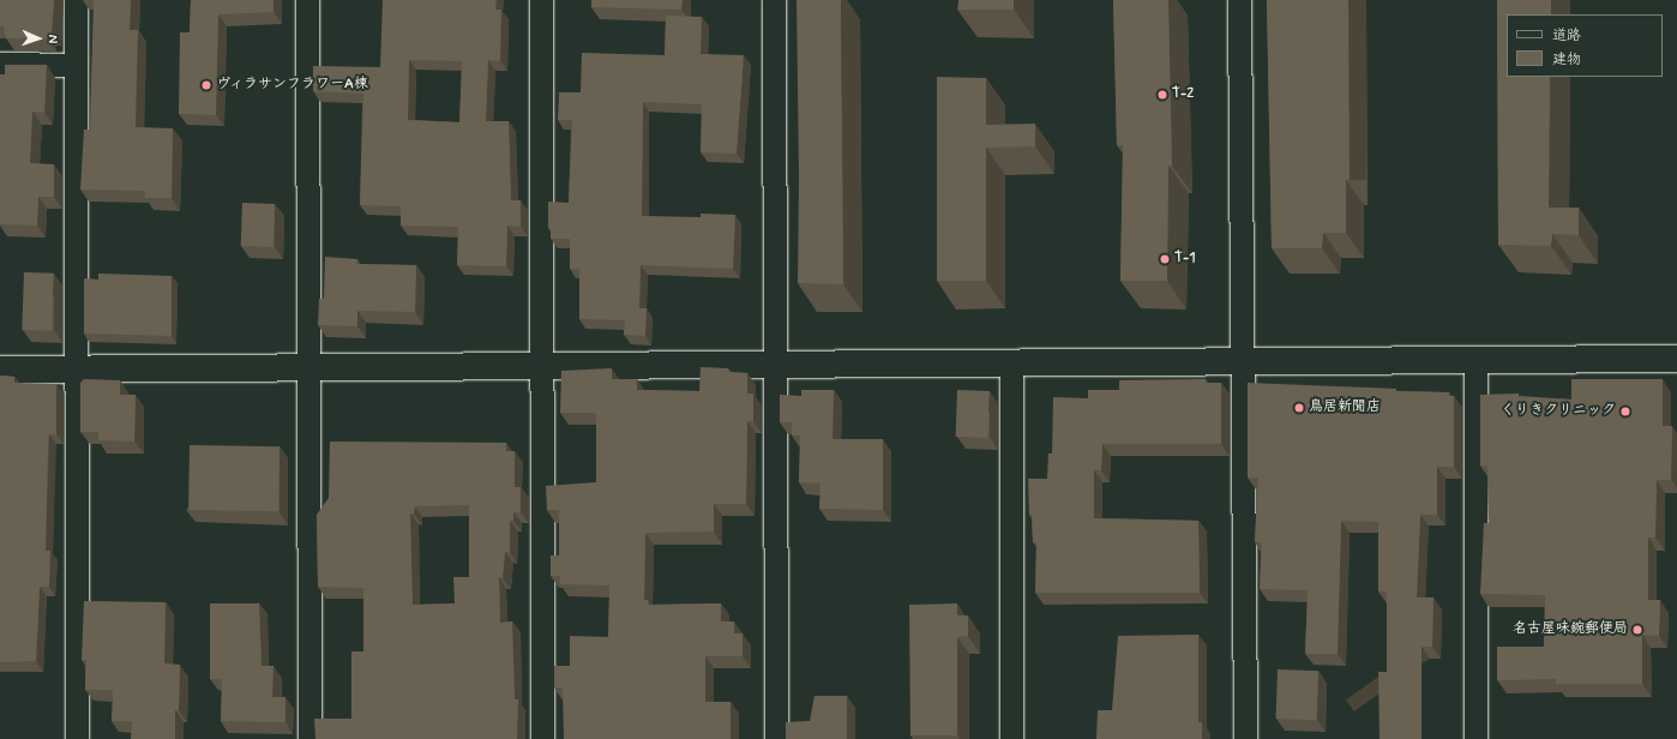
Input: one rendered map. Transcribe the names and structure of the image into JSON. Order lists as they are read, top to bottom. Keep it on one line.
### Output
{"places":["ヴィラサンフラワーA棟","T-2","T-1","鳥居新聞店","くりきクリニック","名古屋味鋺郵便局"],"legend":["道路","建物"],"north":"right"}
